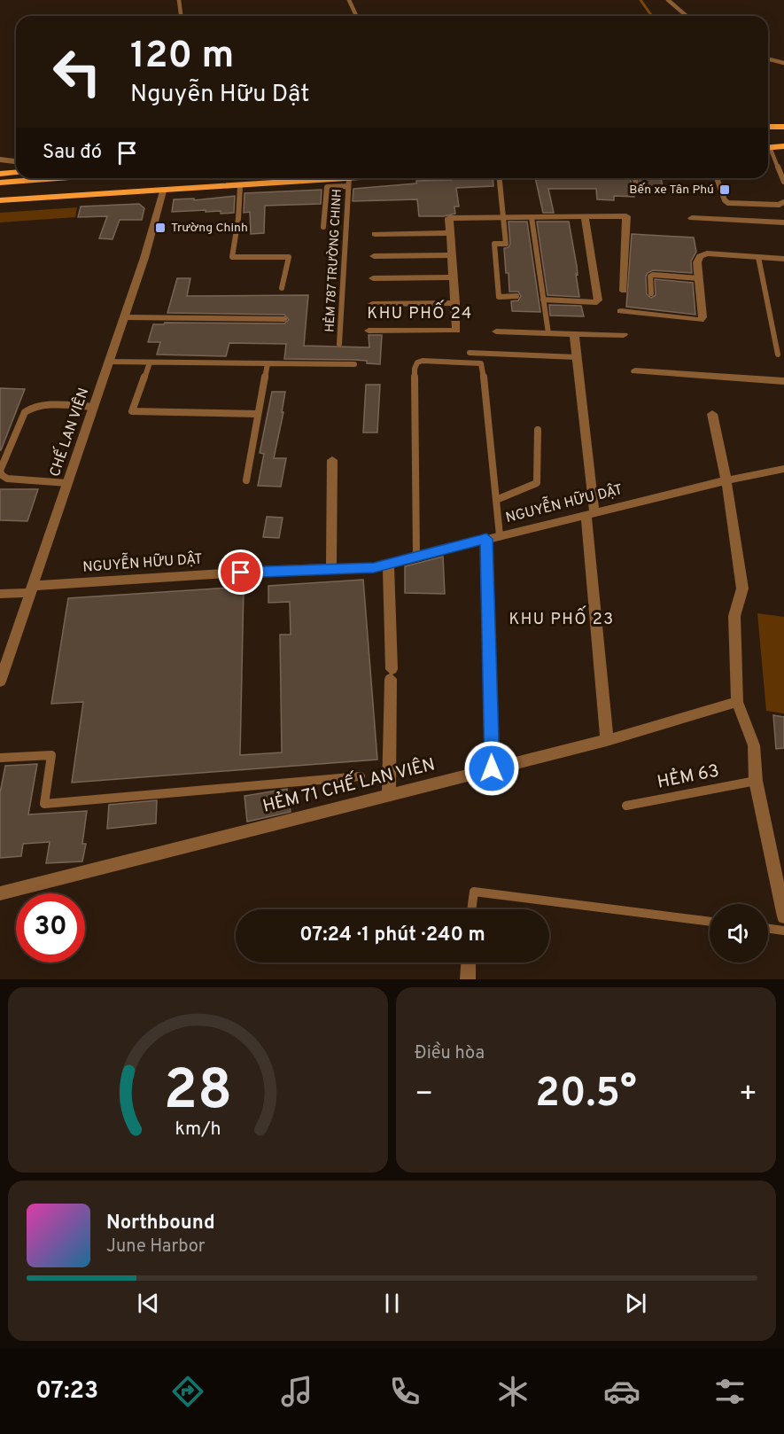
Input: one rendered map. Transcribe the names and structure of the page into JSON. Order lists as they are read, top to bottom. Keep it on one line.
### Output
{"streets":{"street":["CHẾ LAN VIÊN","NGUYỄN HỮU DẬT","HẺM 71 CHẾ LAN VIÊN"],"lane":["HẺM 787 TRƯỜNG CHINH","HẺM 63"]},"crossings":[["CHẾ LAN VIÊN","NGUYỄN HỮU DẬT"]],"districts":["KHU PHỐ 24","KHU PHỐ 23"],"places":{"transit":["Bến xe Tân Phú","Trường Chinh"]},"page":{"turn":["120 m","Nguyễn Hữu Dật"],"then":"Sau đó","limit":"30","trip":"07:24 · 1 phút · 240 m","tile":"Điều hòa","heat":["−","20.5°","+"],"song":["Northbound","June Harbor"],"tabs":"07:23","gauge":["28","km/h"]}}
